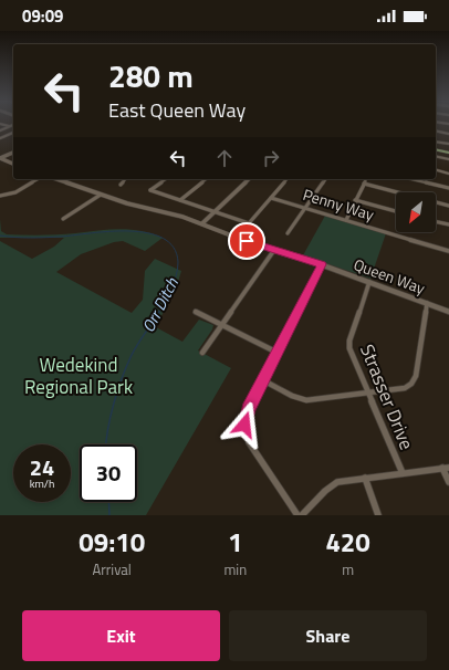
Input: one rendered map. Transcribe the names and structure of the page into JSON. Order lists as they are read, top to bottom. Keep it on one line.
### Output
{"streets":{"street":["Penny Way","Queen Way","Strasser Drive"]},"crossings":[["Queen Way","Strasser Drive"]],"water":["Orr Ditch"],"parks":["Wedekind Regional Park"],"north":"bottom left","page":{"status":"09:09","turn":["280 m","East Queen Way"],"speed":"24 km/h","limit":"30","eta":["09:10","Arrival","1","min","420","m"],"buttons":["Exit","Share"]}}
